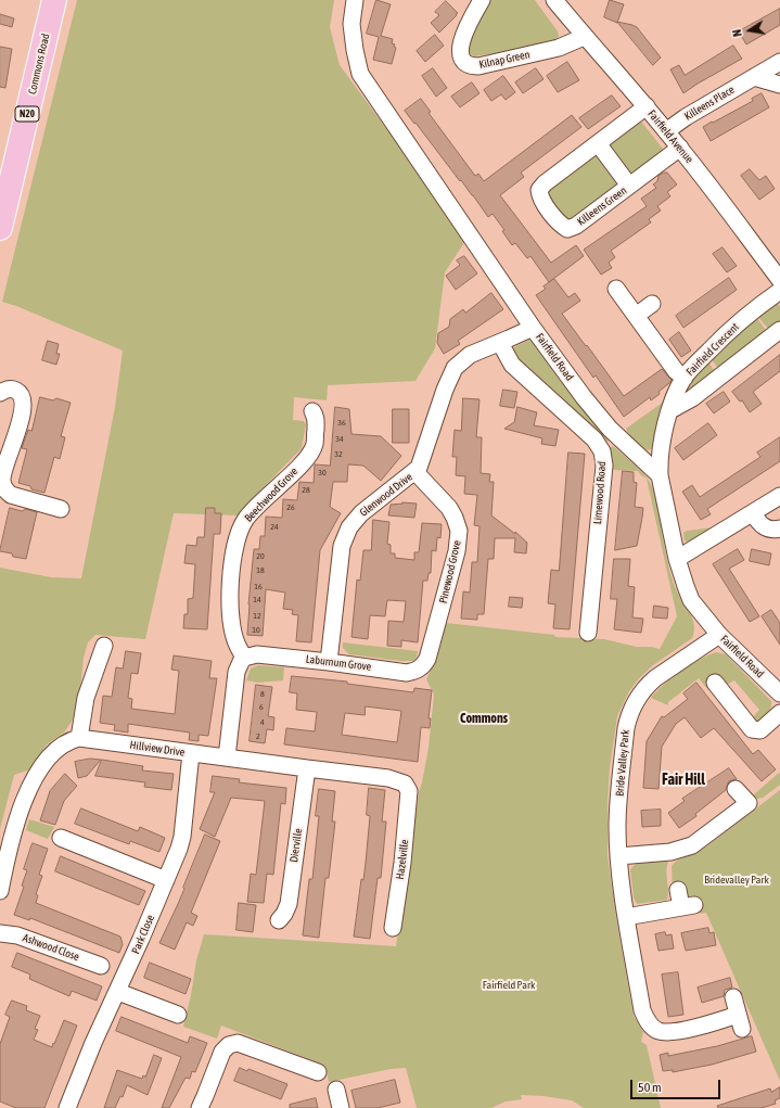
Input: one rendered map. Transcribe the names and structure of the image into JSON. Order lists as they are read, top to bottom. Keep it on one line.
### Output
{"streets":{"highway":["Commons Road","N20"],"street":["Kilnap Green","Killeens Place","Fairfield Avenue","Killeens Green","Fairfield Crescent","Fairfield Road","Limewood Road","Beechwood Grove","Glenwood Drive","Pinewood Grove","Laburnum Grove","Hillview Drive","Bride Valley Park","Dierville","Hazelville","Park Close","Ashwood Close"]},"crossings":[["Kilnap Green","Fairfield Avenue"],["Killeens Place","Fairfield Avenue"],["Fairfield Avenue","Killeens Green"],["Fairfield Crescent","Fairfield Road"],["Fairfield Road","Glenwood Drive"],["Fairfield Road","Bride Valley Park"],["Limewood Road","Glenwood Drive"],["Beechwood Grove","Laburnum Grove"],["Glenwood Drive","Pinewood Grove"],["Glenwood Drive","Laburnum Grove"],["Pinewood Grove","Laburnum Grove"],["Hillview Drive","Dierville"],["Hillview Drive","Hazelville"],["Hillview Drive","Park Close"]],"districts":["Commons","Fair Hill"],"parks":["Bridevalley Park","Fairfield Park"],"house_numbers":["36","34","32","30","28","26","24","20","18","16","14","12","10","8","6","4","2"],"scale_bar":"50 m","north":"left"}
